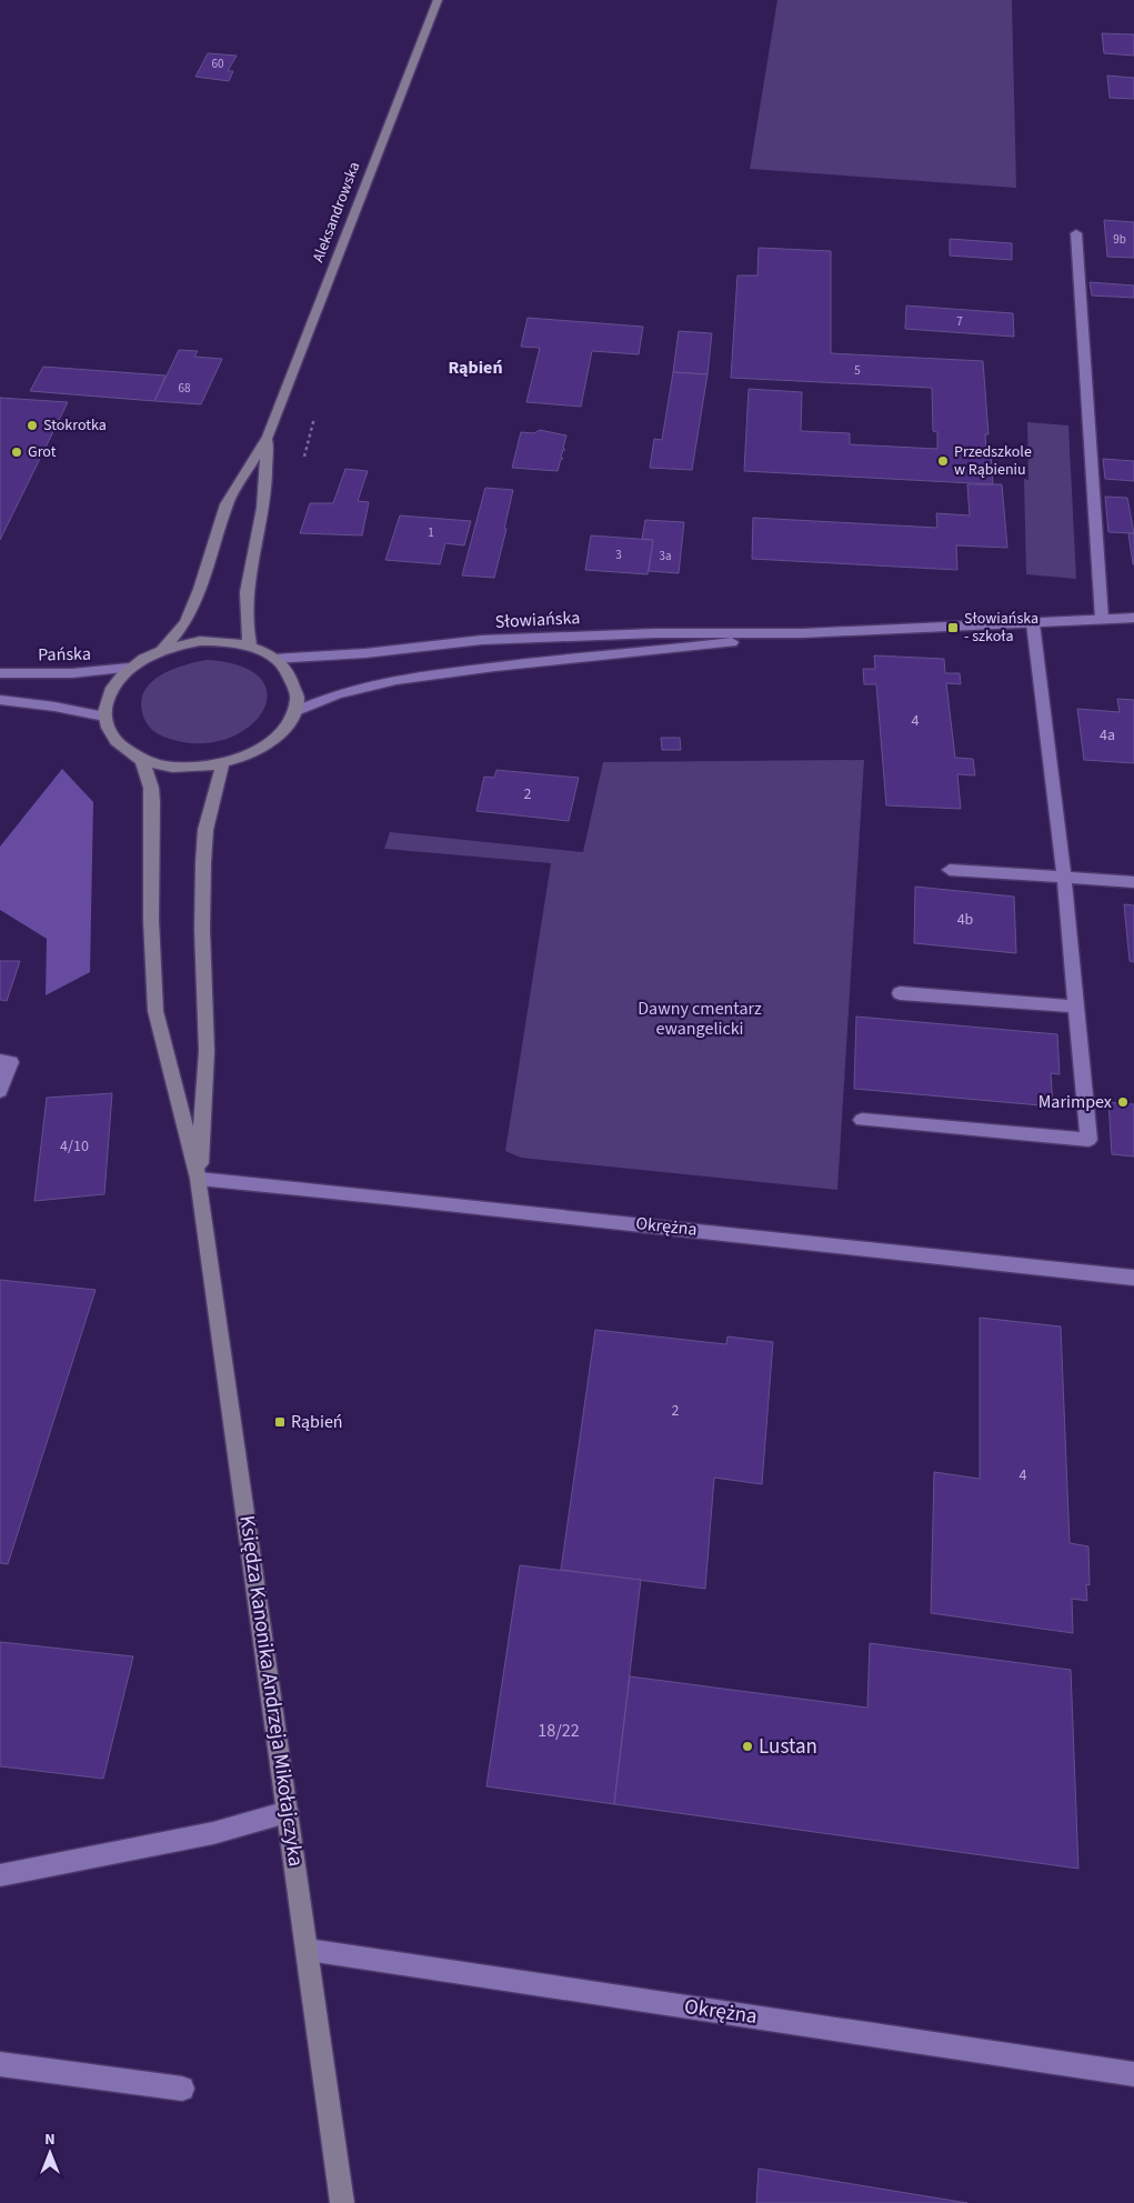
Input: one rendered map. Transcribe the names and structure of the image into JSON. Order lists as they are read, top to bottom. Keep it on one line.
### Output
{"streets":{"main road":["Aleksandrowska","Księdza Kanonika Andrzeja Mikołajczyka"],"street":["Słowiańska","Pańska","Okrężna"]},"crossings":[["Aleksandrowska","Słowiańska"],["Aleksandrowska","Pańska"],["Aleksandrowska","Księdza Kanonika Andrzeja Mikołajczyka"],["Słowiańska","Pańska"],["Słowiańska","Księdza Kanonika Andrzeja Mikołajczyka"],["Pańska","Księdza Kanonika Andrzeja Mikołajczyka"],["Okrężna","Księdza Kanonika Andrzeja Mikołajczyka"]],"districts":["Rąbień"],"parks":["Dawny cmentarz ewangelicki"],"places":{"other":["Stokrotka","Grot","Przedszkole w Rąbieniu","Marimpex","Lustan"],"transit":["Słowiańska - szkoła","Rąbień"]},"house_numbers":["60","9b","7","5","68","1","3","3a","4","4a","2","4b","4/10","2","4","18/22"],"north":"top"}
